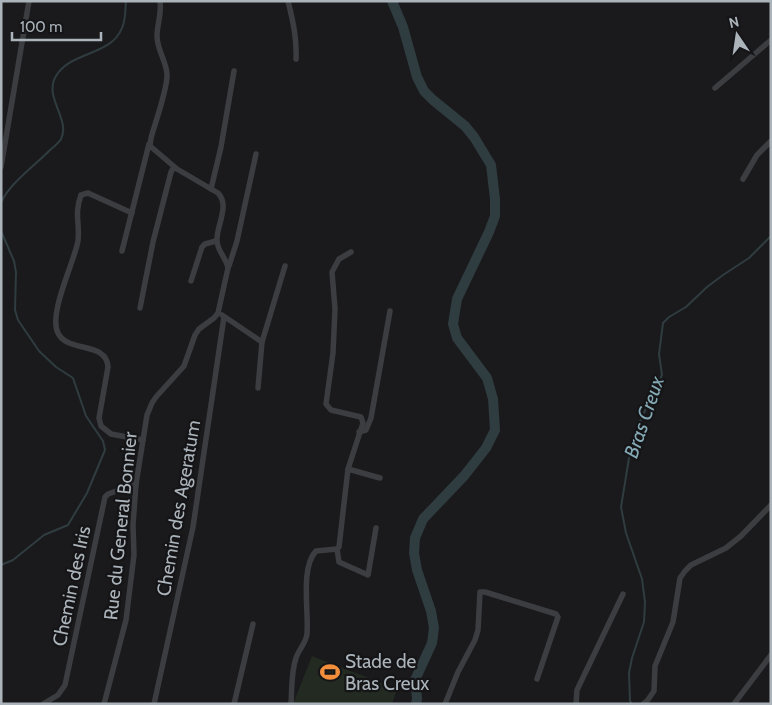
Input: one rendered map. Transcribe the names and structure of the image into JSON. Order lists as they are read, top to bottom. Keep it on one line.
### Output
{"streets":{"street":["Chemin des Ageratum","Rue du General Bonnier","Chemin des Iris"]},"crossings":[["Rue du General Bonnier","Chemin des Iris"]],"water":["Bras Creux"],"places":{"sports":["Stade de Bras Creux"]},"scale_bar":"100 m","north":"top"}
